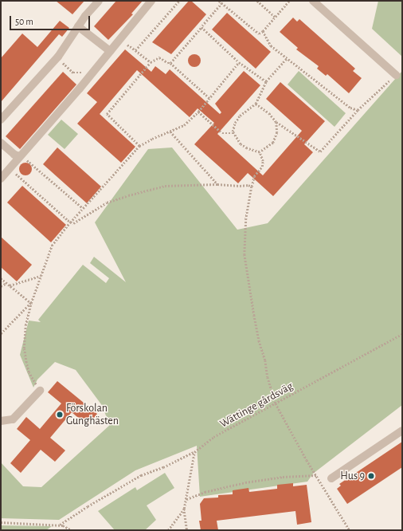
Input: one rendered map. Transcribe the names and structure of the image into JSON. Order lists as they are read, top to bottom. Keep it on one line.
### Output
{"streets":{"path":["Wättinge gårdsväg"]},"places":["Förskolan Gunghästen","Hus 9"],"scale_bar":"50 m"}
